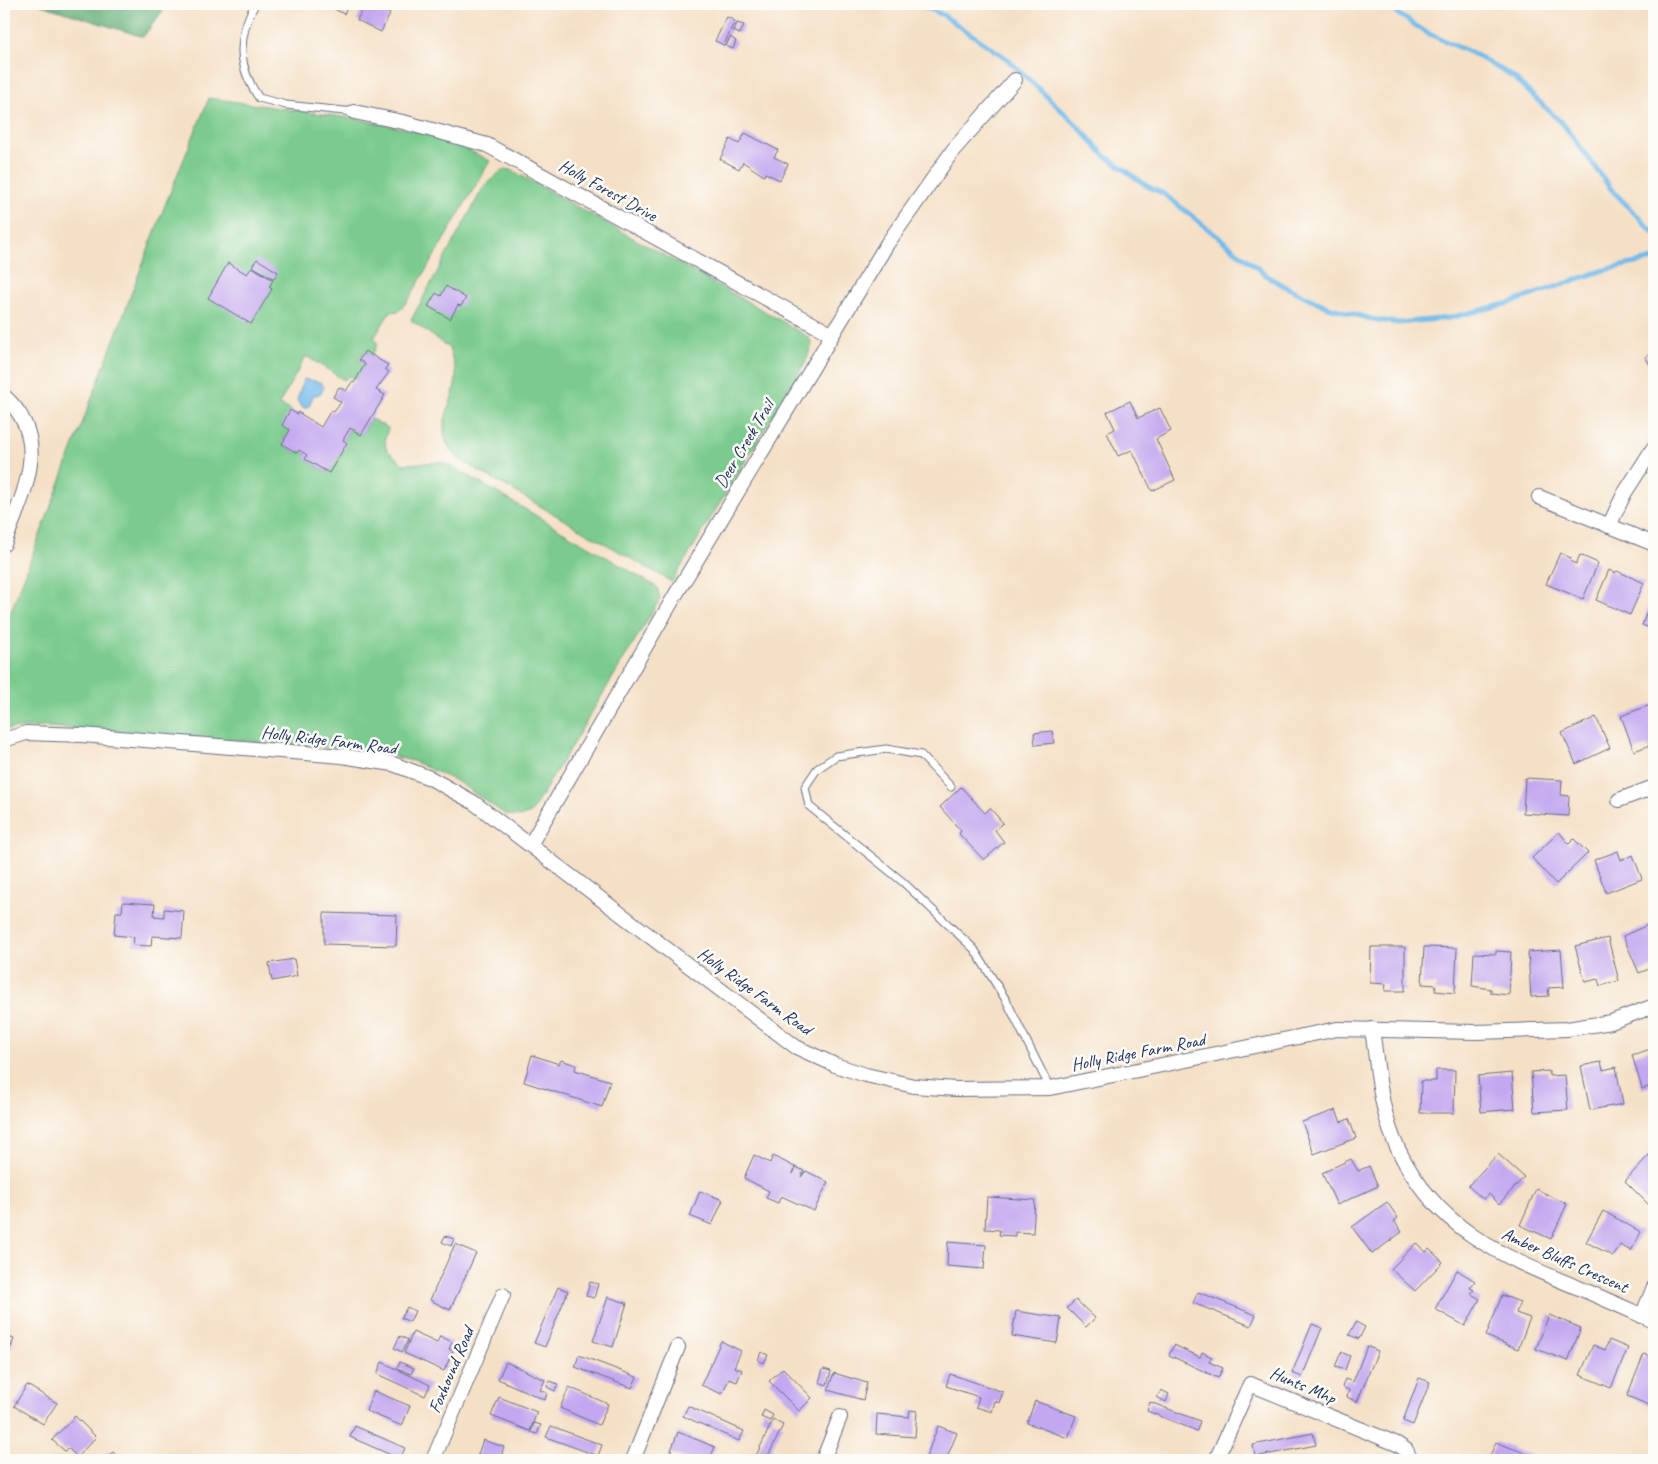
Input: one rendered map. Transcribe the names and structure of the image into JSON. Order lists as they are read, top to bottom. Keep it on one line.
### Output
{"streets":{"street":["Holly Forest Drive","Deer Creek Trail","Holly Ridge Farm Road","Amber Bluffs Crescent","Foxhound Road","Hunts Mhp"]},"crossings":[["Holly Forest Drive","Deer Creek Trail"],["Deer Creek Trail","Holly Ridge Farm Road"],["Holly Ridge Farm Road","Amber Bluffs Crescent"]]}
